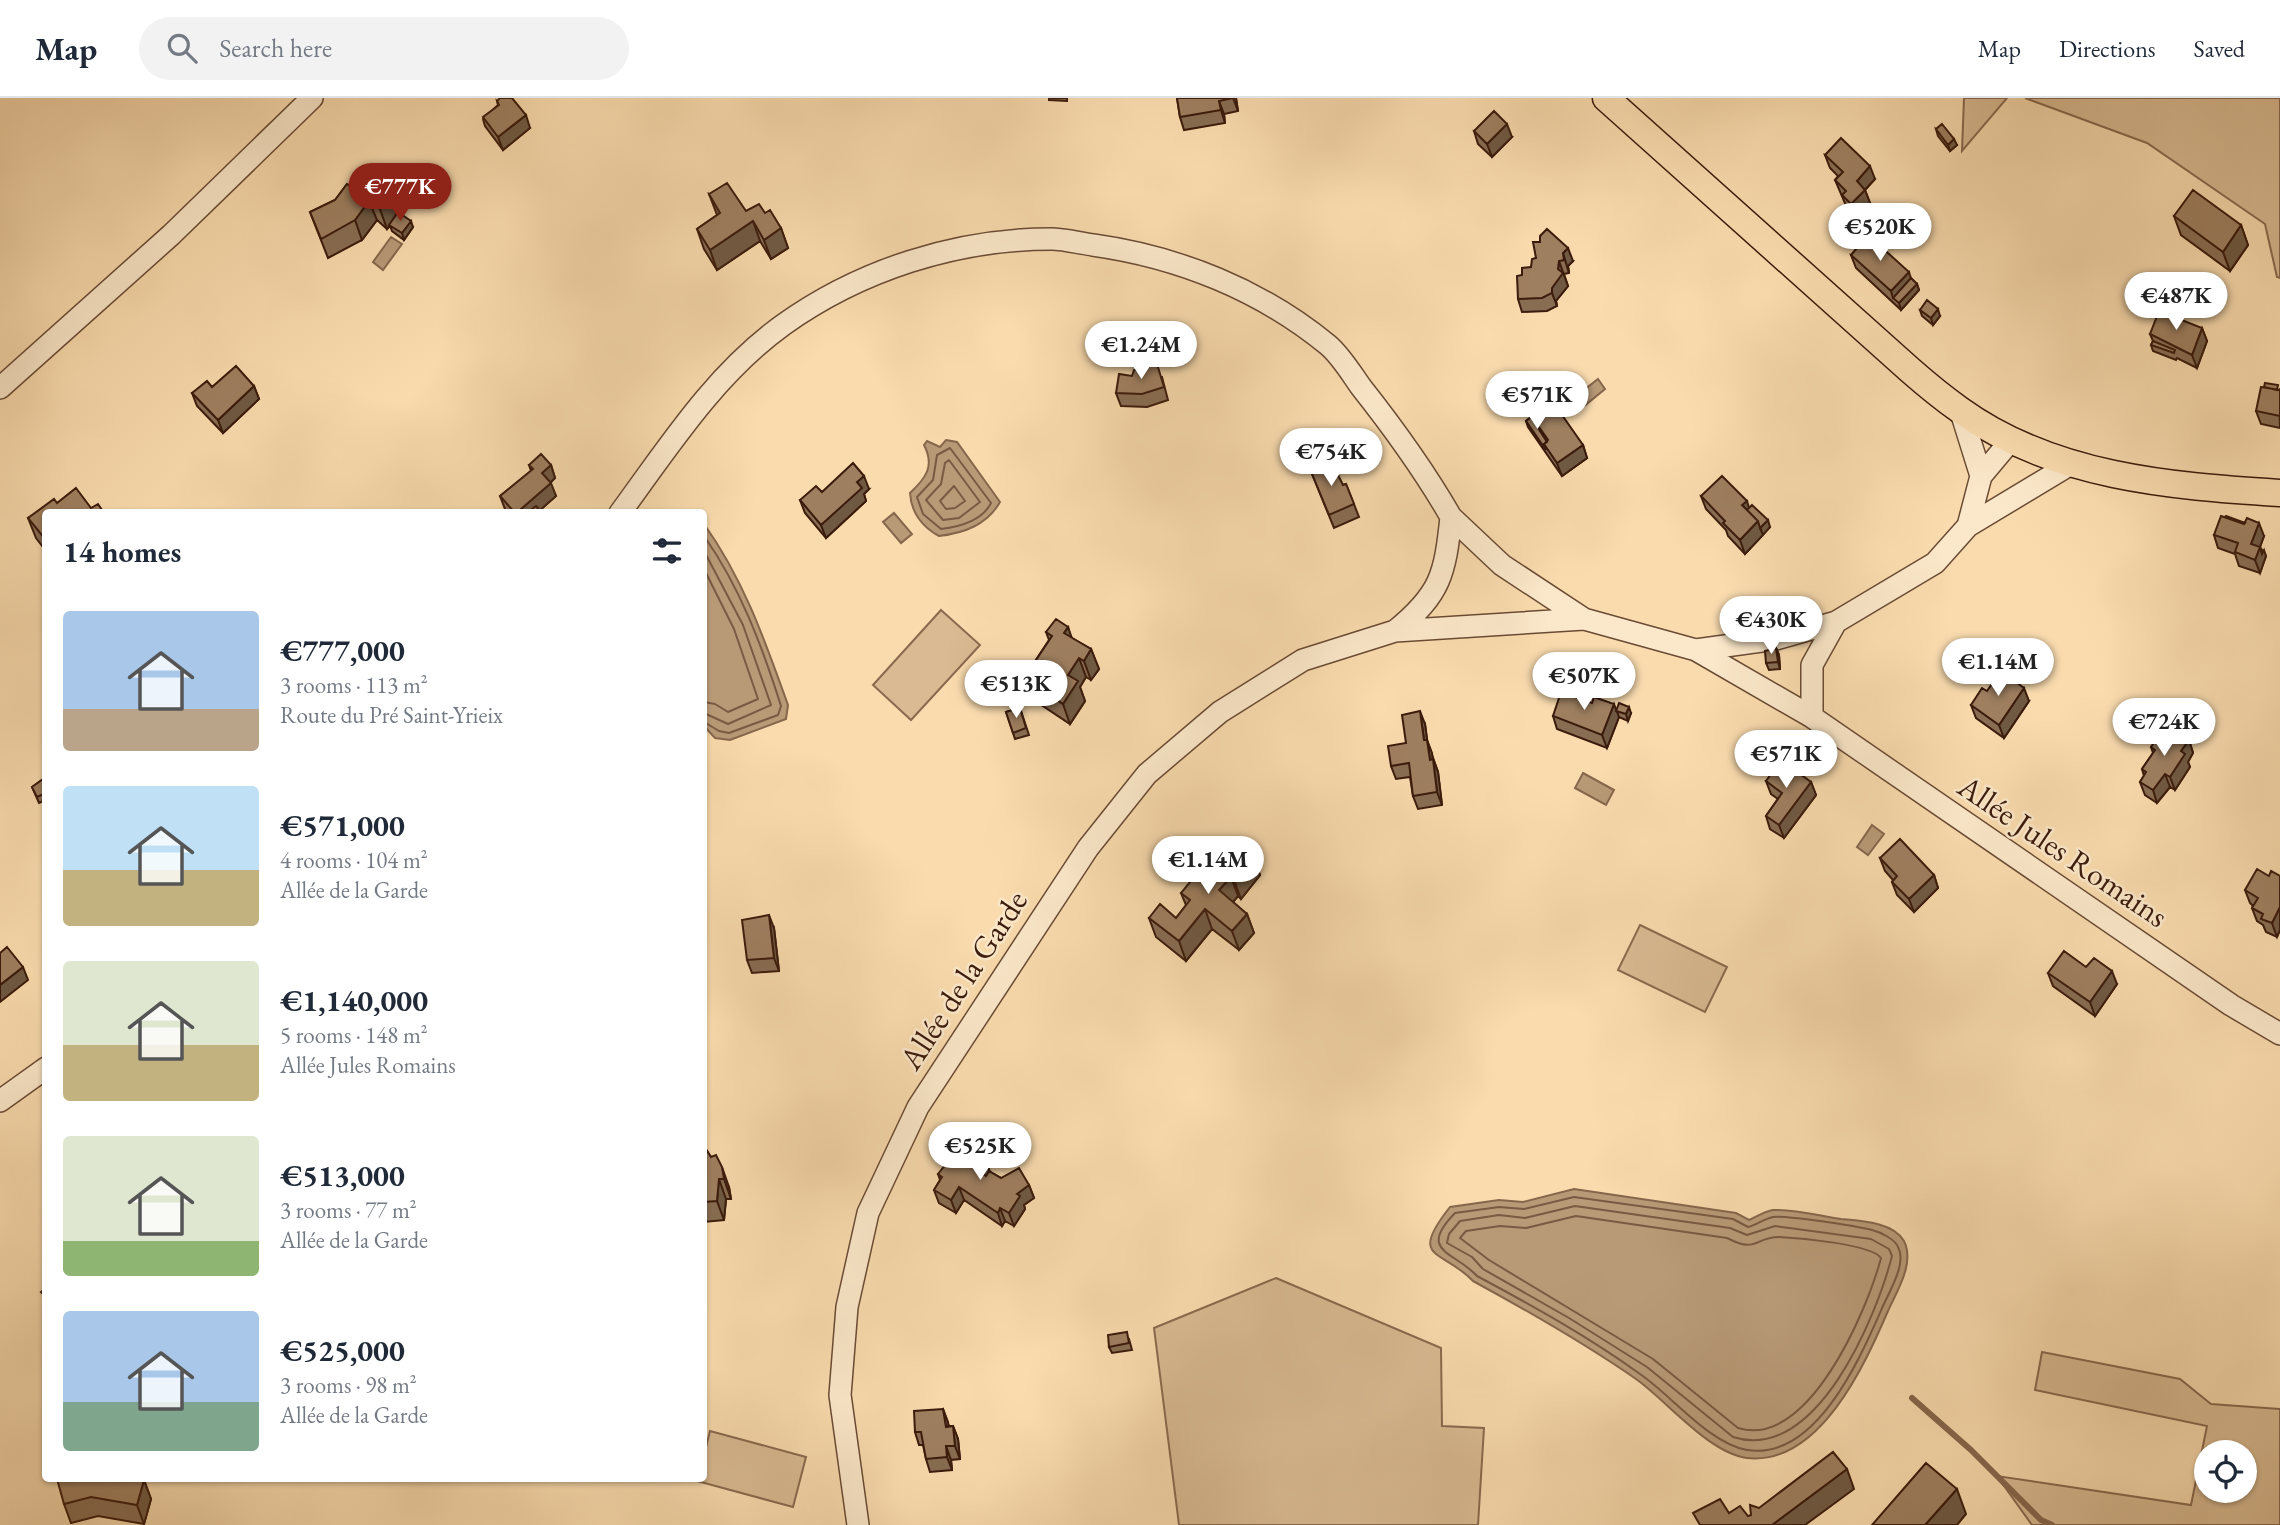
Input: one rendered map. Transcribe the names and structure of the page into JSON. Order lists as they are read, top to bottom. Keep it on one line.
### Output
{"streets":{"street":["Allée Jules Romains","Allée de la Garde"]},"crossings":[["Allée Jules Romains","Allée de la Garde"]],"page":{"header":"Map","search":"Search here","nav":["Map","Directions","Saved"],"price":["€777K","€520K","€487K","€1.24M","€571K","€754K","€430K","€1.14M","€507K","€513K","€724K","€571K","€1.14M","€525K"],"heading":"14 homes","list":[{"name":"€777,000","note":"3 rooms · 113 m² · Route du Pré Saint-Yrieix"},{"name":"€571,000","note":"4 rooms · 104 m² · Allée de la Garde"},{"name":"€1,140,000","note":"5 rooms · 148 m² · Allée Jules Romains"},{"name":"€513,000","note":"3 rooms · 77 m² · Allée de la Garde"},{"name":"€525,000","note":"3 rooms · 98 m² · Allée de la Garde"}]}}
